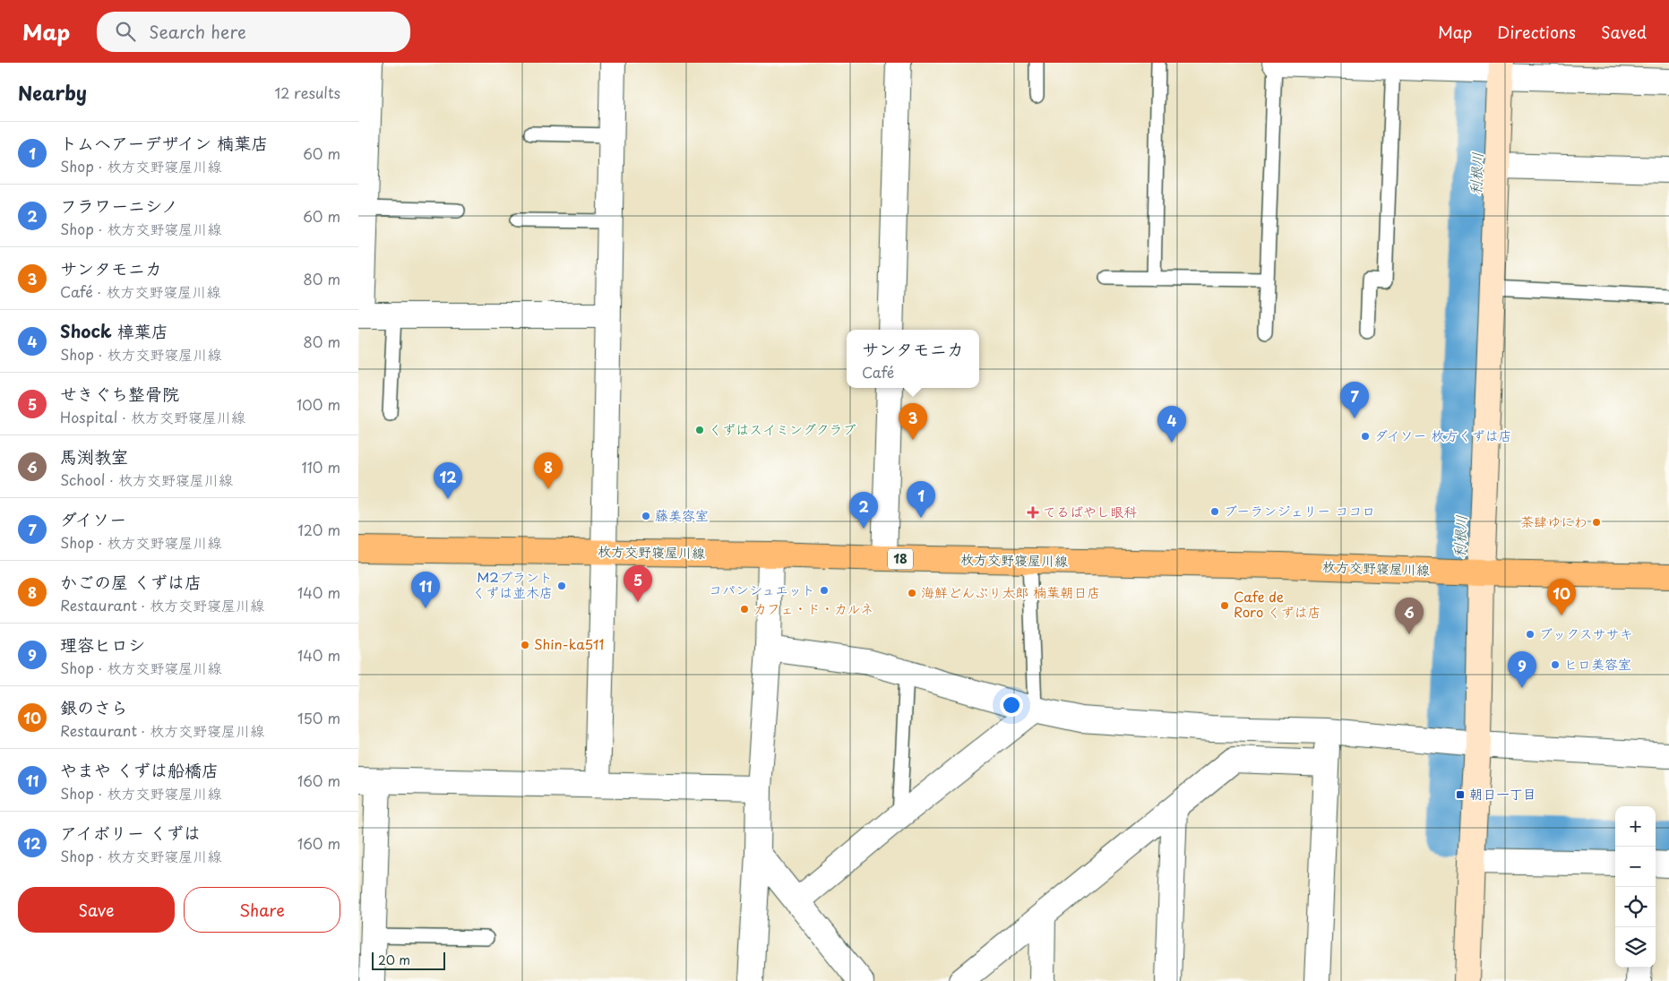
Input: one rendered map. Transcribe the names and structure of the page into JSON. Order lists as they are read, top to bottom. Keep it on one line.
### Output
{"streets":{"main road":["枚方交野寝屋川線","18"]},"water":["利根川"],"places":{"other":["くずはスイミングクラブ","ダイソー 枚方くずは店","ブーランジェリー ココロ","藤美容室","茶肆ゆにわ","M2プラント くずは並木店","コパンシュエット","海鮮どんぶり太郎 楠葉朝日店","Cafe de Roro くずは店","カフェ・ド・カルネ","ブックスササキ","Shin-ka511","ヒロ美容室"],"health":["てるばやし眼科"],"transit":["朝日一丁目"]},"scale_bar":"20 m","page":{"header":"Map","search":"Search here","nav":["Map","Directions","Saved"],"heading":["Nearby","12 results"],"list":[{"mark":"1","name":"トムヘアーデザイン 楠葉店","note":"Shop · 枚方交野寝屋川線","value":"60 m"},{"mark":"2","name":"フラワーニシノ","note":"Shop · 枚方交野寝屋川線","value":"60 m"},{"mark":"3","name":"サンタモニカ","note":"Café · 枚方交野寝屋川線","value":"80 m"},{"mark":"4","name":"Shock 樟葉店","note":"Shop · 枚方交野寝屋川線","value":"80 m"},{"mark":"5","name":"せきぐち整骨院","note":"Hospital · 枚方交野寝屋川線","value":"100 m"},{"mark":"6","name":"馬渕教室","note":"School · 枚方交野寝屋川線","value":"110 m"},{"mark":"7","name":"ダイソー","note":"Shop · 枚方交野寝屋川線","value":"120 m"},{"mark":"8","name":"かごの屋 くずは店","note":"Restaurant · 枚方交野寝屋川線","value":"140 m"},{"mark":"9","name":"理容ヒロシ","note":"Shop · 枚方交野寝屋川線","value":"140 m"},{"mark":"10","name":"銀のさら","note":"Restaurant · 枚方交野寝屋川線","value":"150 m"},{"mark":"11","name":"やまや くずは船橋店","note":"Shop · 枚方交野寝屋川線","value":"160 m"},{"mark":"12","name":"アイボリー くずは","note":"Shop · 枚方交野寝屋川線","value":"160 m"}],"popup":["サンタモニカ","Café"],"pins":["7","3","4","8","12","1","2","5","11","10","6","9"],"map_buttons":["+","−"],"buttons":["Save","Share"],"scale":"20 m"}}
